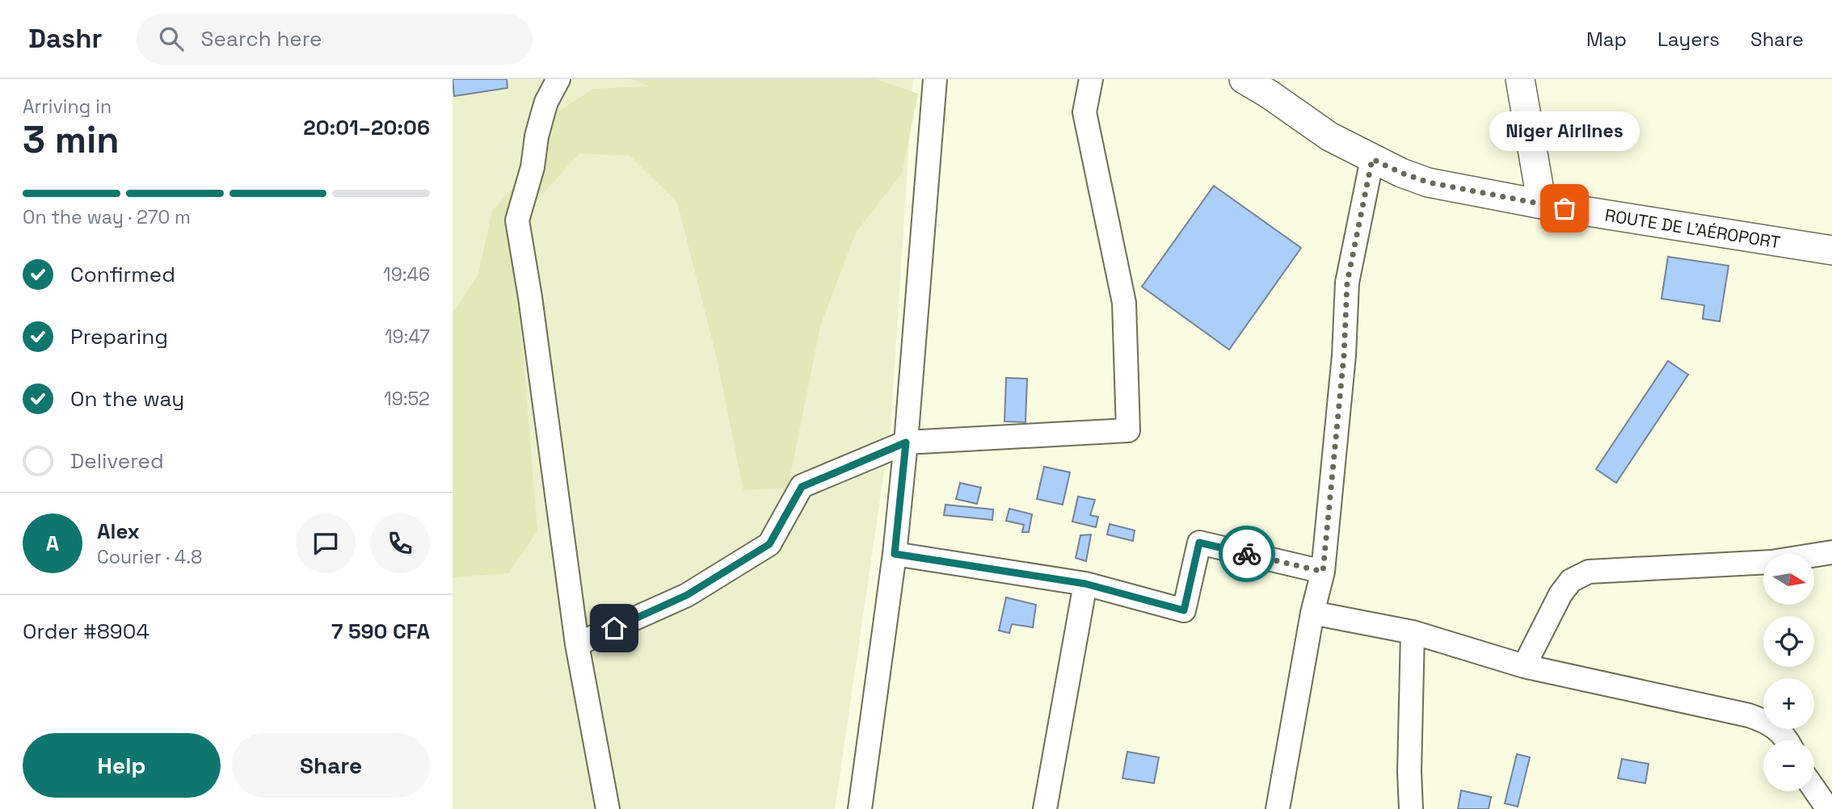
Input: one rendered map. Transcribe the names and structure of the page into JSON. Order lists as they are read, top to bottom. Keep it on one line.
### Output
{"streets":{"street":["ROUTE DE L'AÉROPORT"]},"places":["Niger Airlines"],"north":"right","page":{"header":"Dashr","search":"Search here","nav":["Map","Layers","Share"],"heading":["3 min","Arriving in","20:01–20:06"],"panel":["Alex","Courier · 4.8","Order #8904","7 590 CFA"],"bubble":"Niger Airlines","bar":"On the way · 270 m","list":[["Confirmed","19:46"],["Preparing","19:47"],["On the way","19:52"],"Delivered"],"round":"A","map_buttons":["+","−"],"buttons":["Help","Share"]}}
